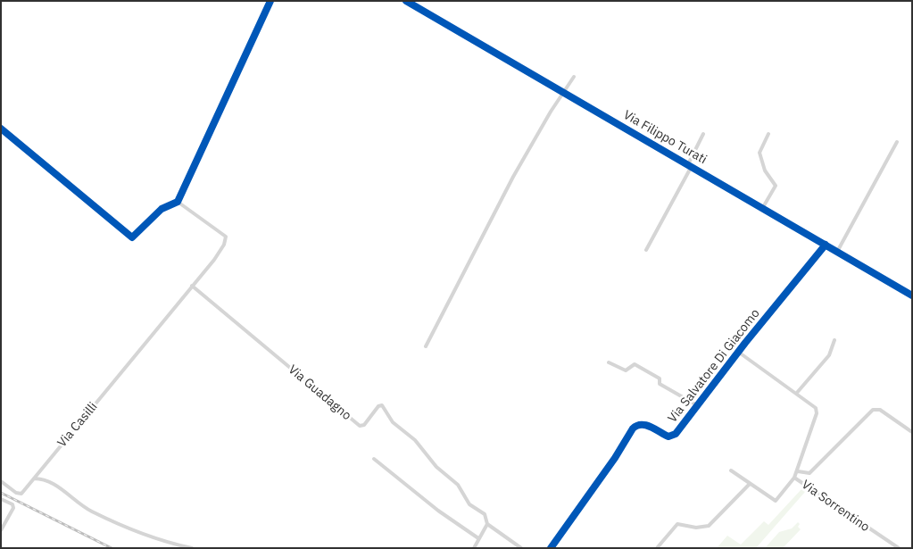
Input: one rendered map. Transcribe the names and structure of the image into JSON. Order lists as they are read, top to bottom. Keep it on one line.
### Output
{"streets":{"street":["Via Filippo Turati","Via Salvatore Di Giacomo","Via Guadagno","Via Casilli","Via Sorrentino"]},"crossings":[["Via Filippo Turati","Via Salvatore Di Giacomo"],["Via Salvatore Di Giacomo","Via Sorrentino"],["Via Guadagno","Via Casilli"]]}
